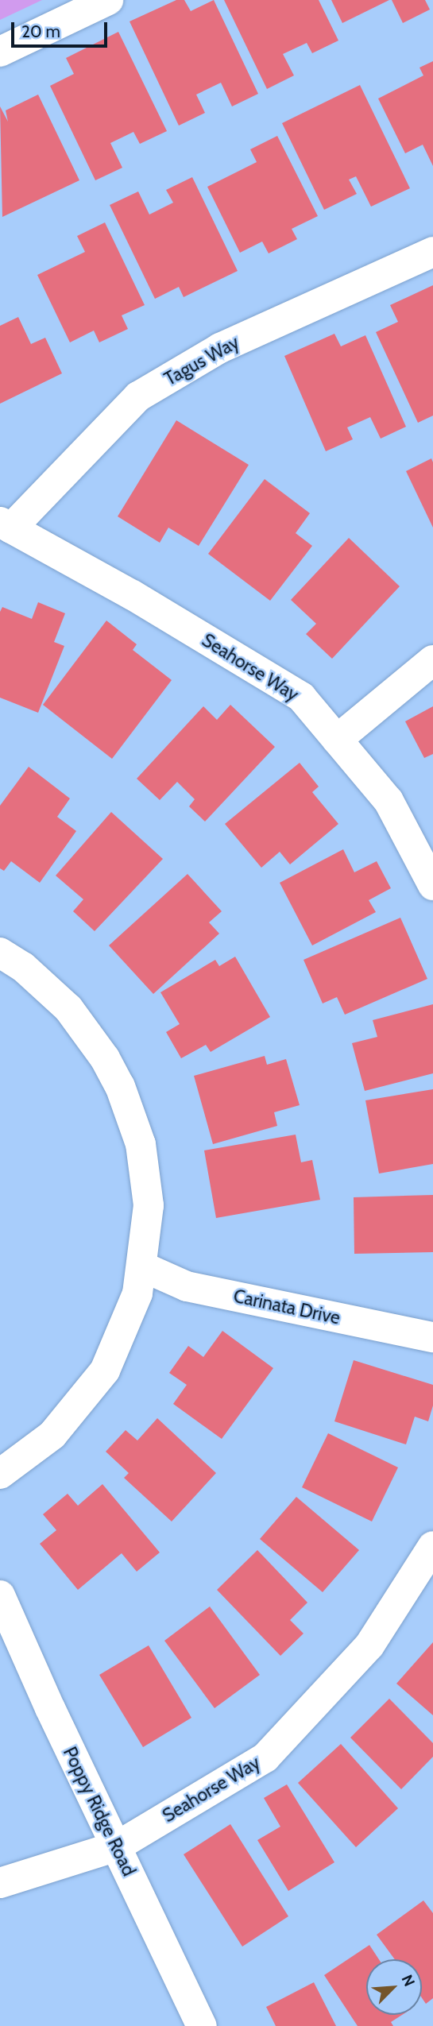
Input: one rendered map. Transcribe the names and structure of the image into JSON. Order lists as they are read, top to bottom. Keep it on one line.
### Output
{"streets":{"street":["Tagus Way","Seahorse Way","Carinata Drive","Poppy Ridge Road"]},"crossings":[["Tagus Way","Seahorse Way"],["Seahorse Way","Poppy Ridge Road"]],"scale_bar":"20 m","north":"top right"}
